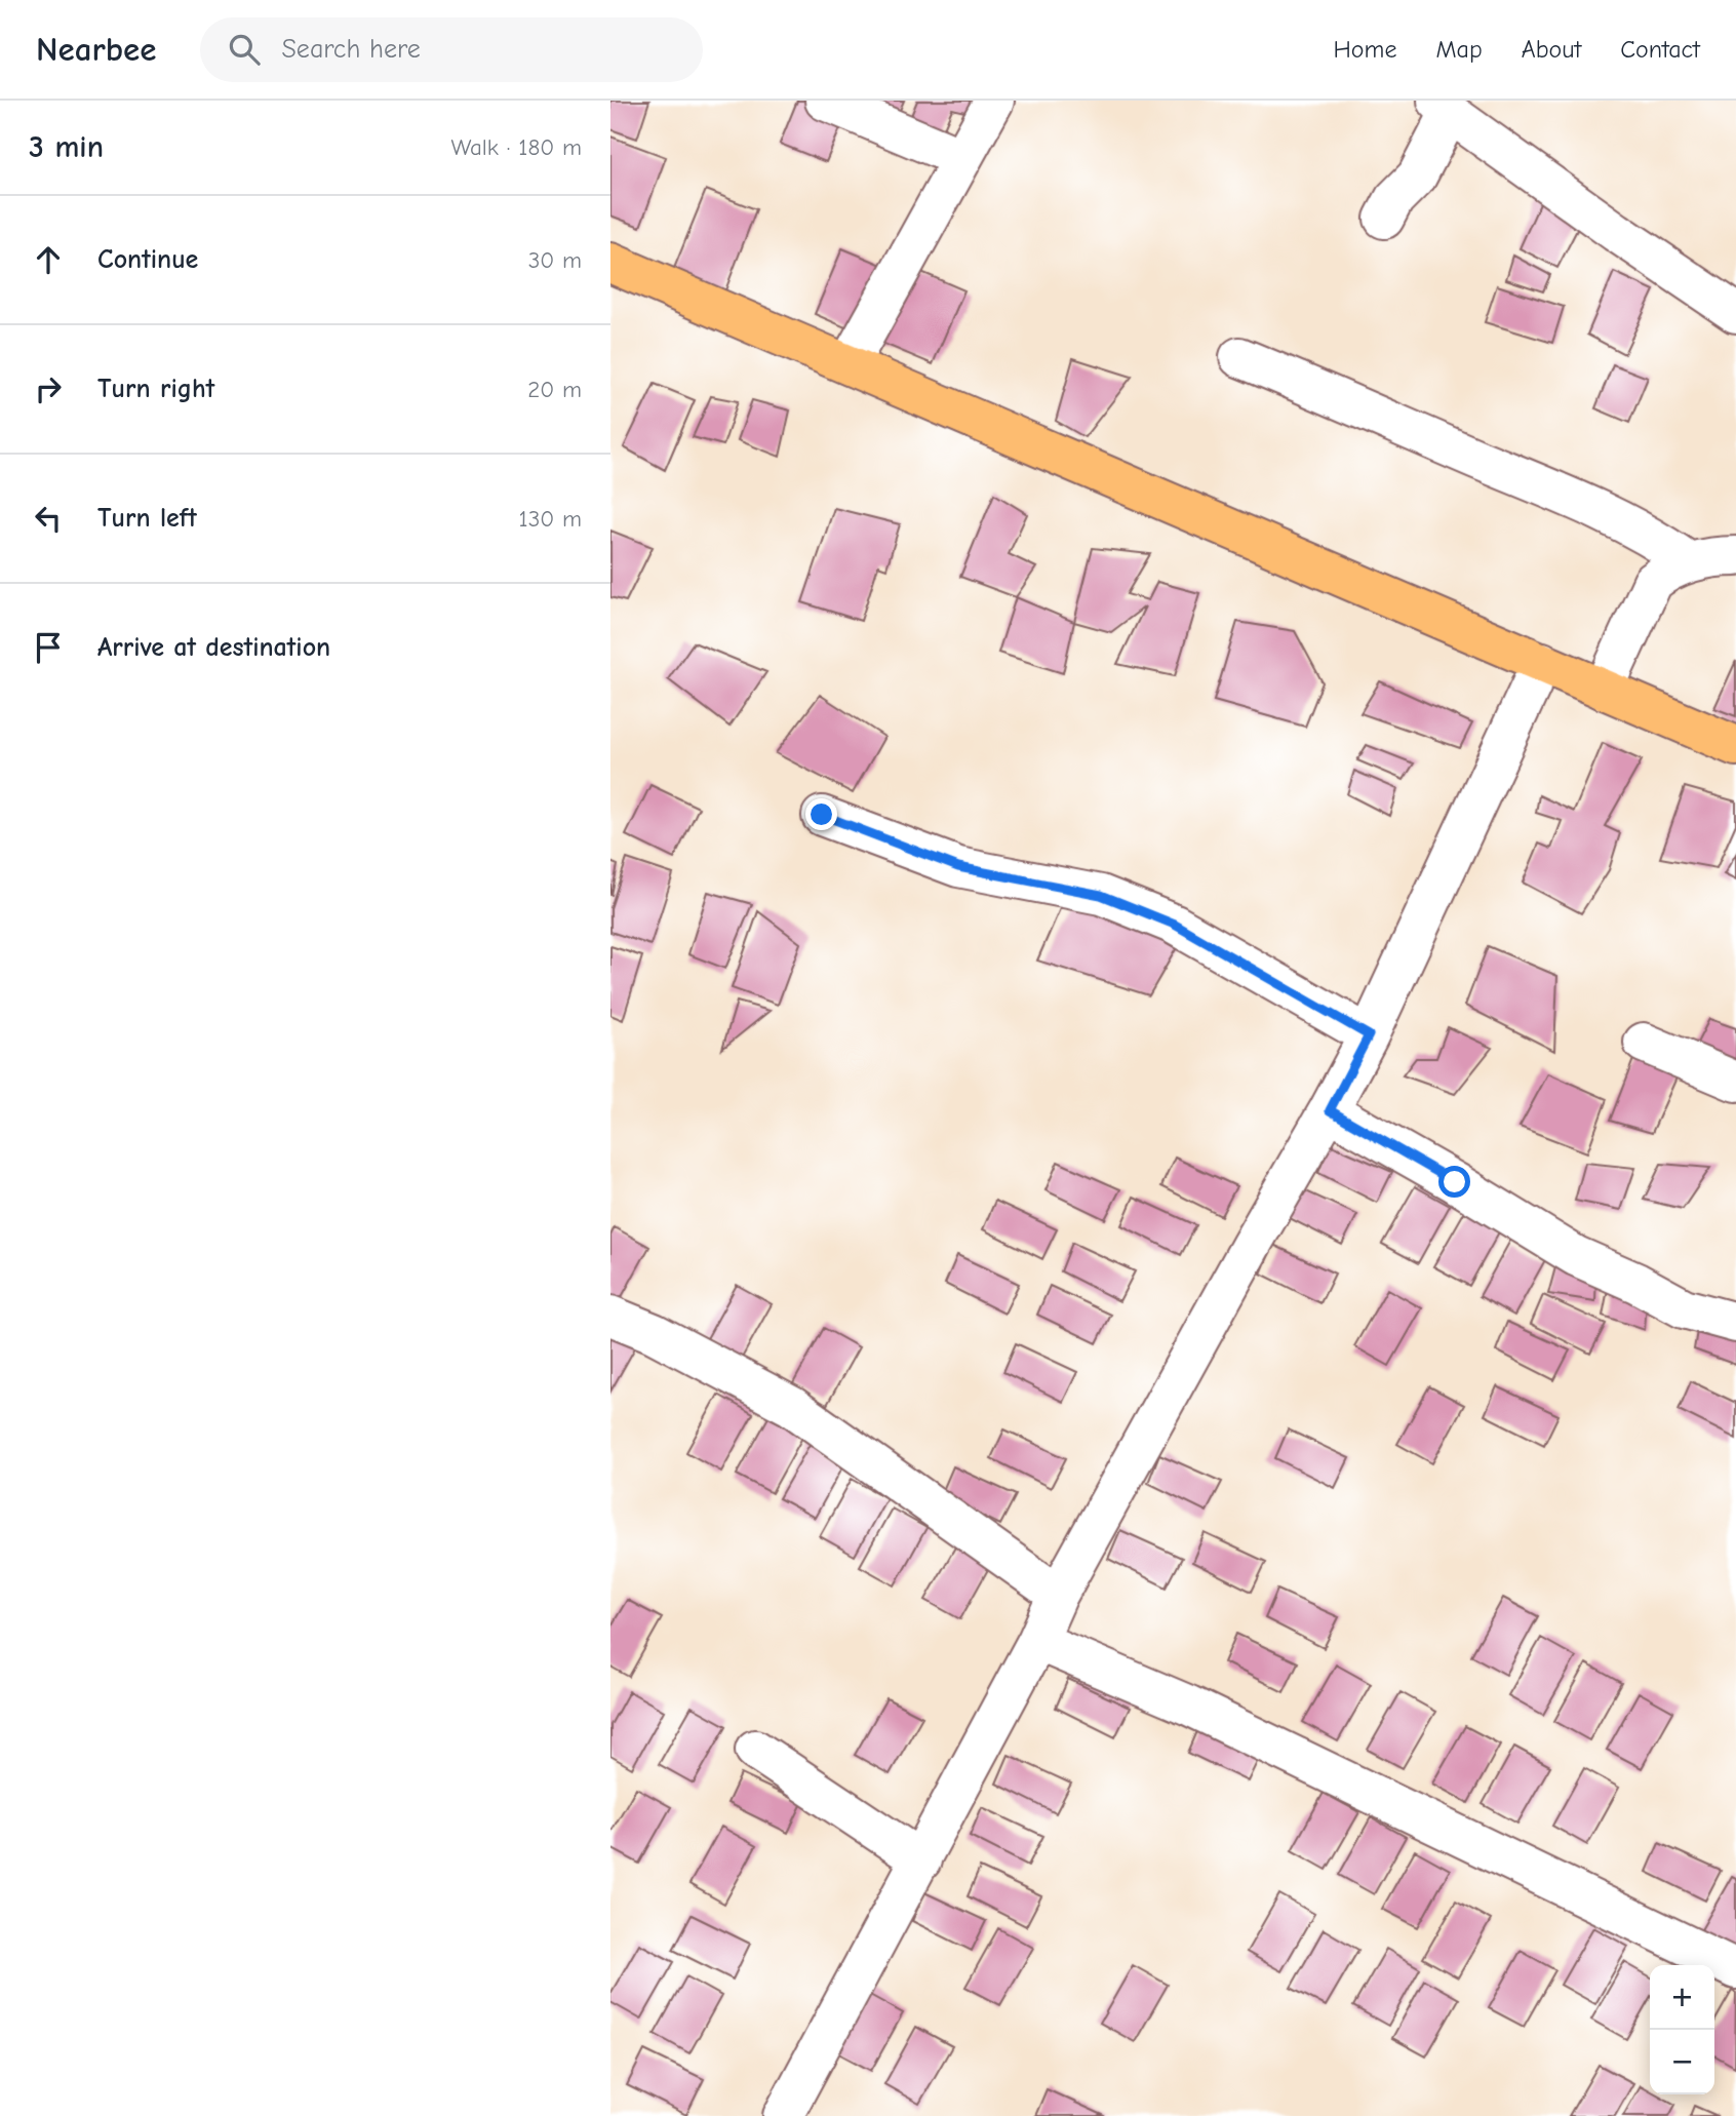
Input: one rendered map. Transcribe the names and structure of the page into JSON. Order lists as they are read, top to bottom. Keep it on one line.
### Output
{"page":{"header":"Nearbee","search":"Search here","nav":["Home","Map","About","Contact"],"heading":["3 min","Walk · 180 m"],"list":[["Continue","30 m"],["Turn right","20 m"],["Turn left","130 m"],"Arrive at destination"],"map_buttons":["+","−"]}}
